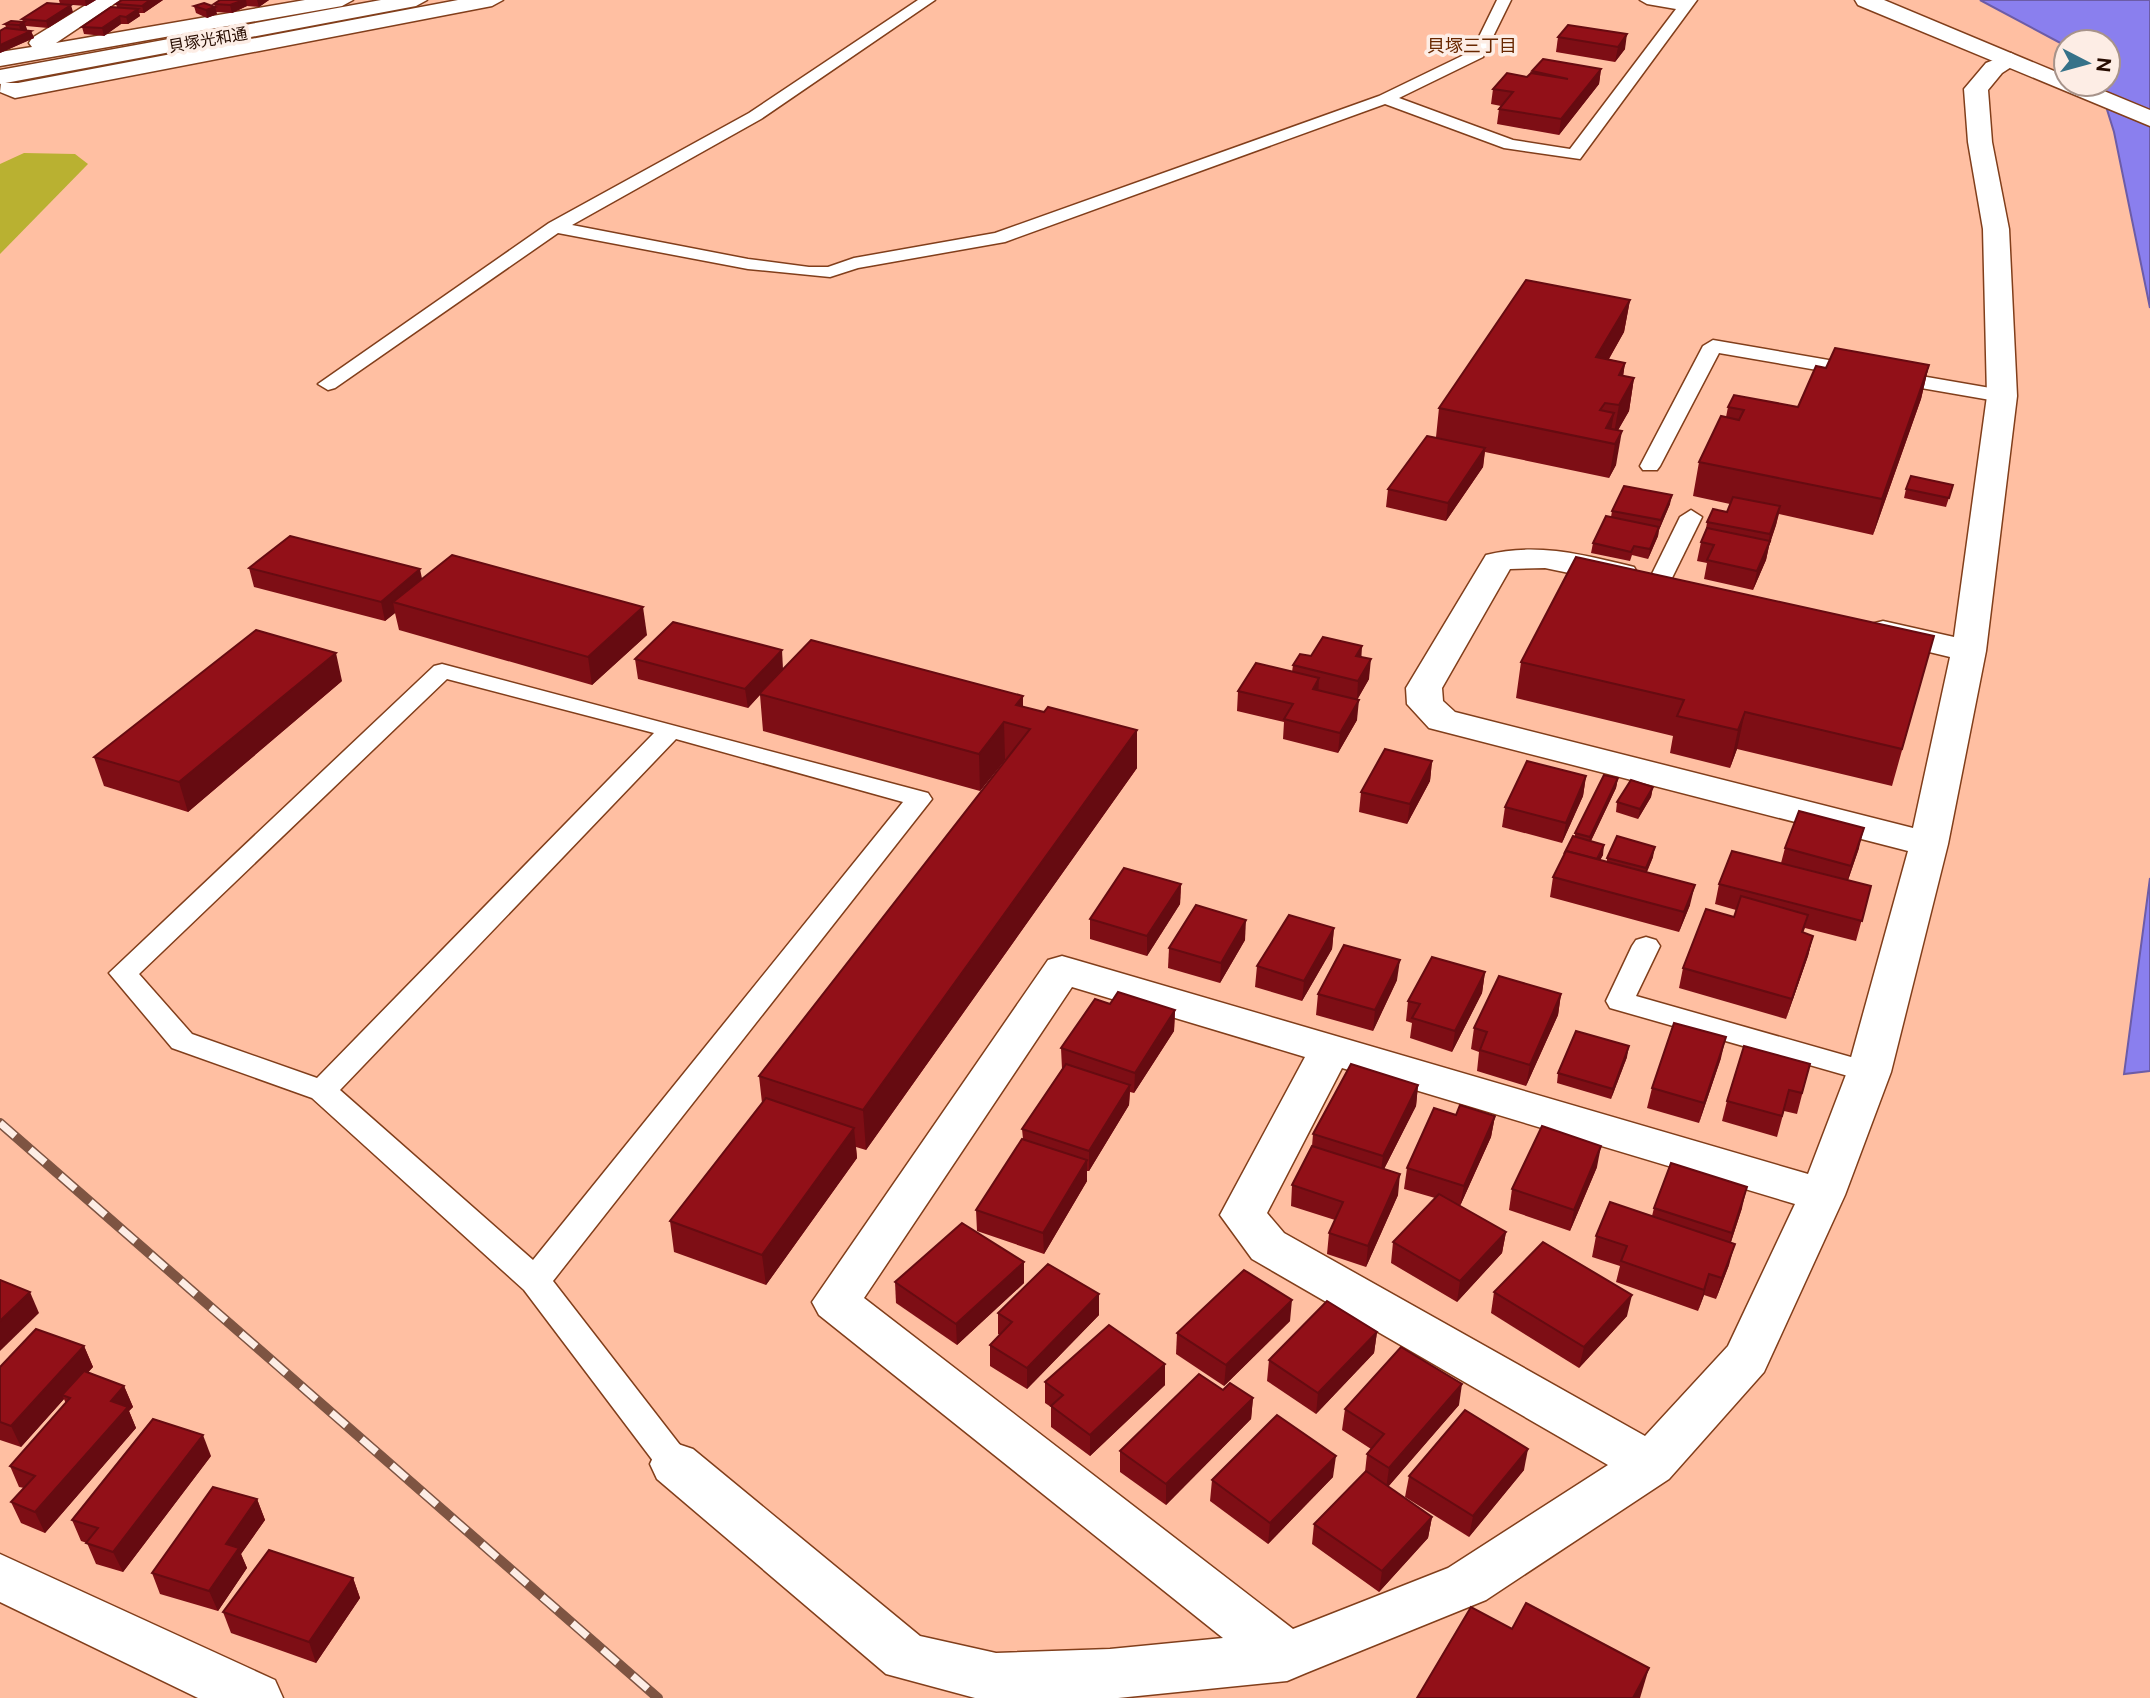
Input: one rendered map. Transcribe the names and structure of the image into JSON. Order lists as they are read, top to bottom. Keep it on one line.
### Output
{"streets":{"street":["貝塚光和通"]},"districts":["貝塚三丁目"],"north":"right"}
